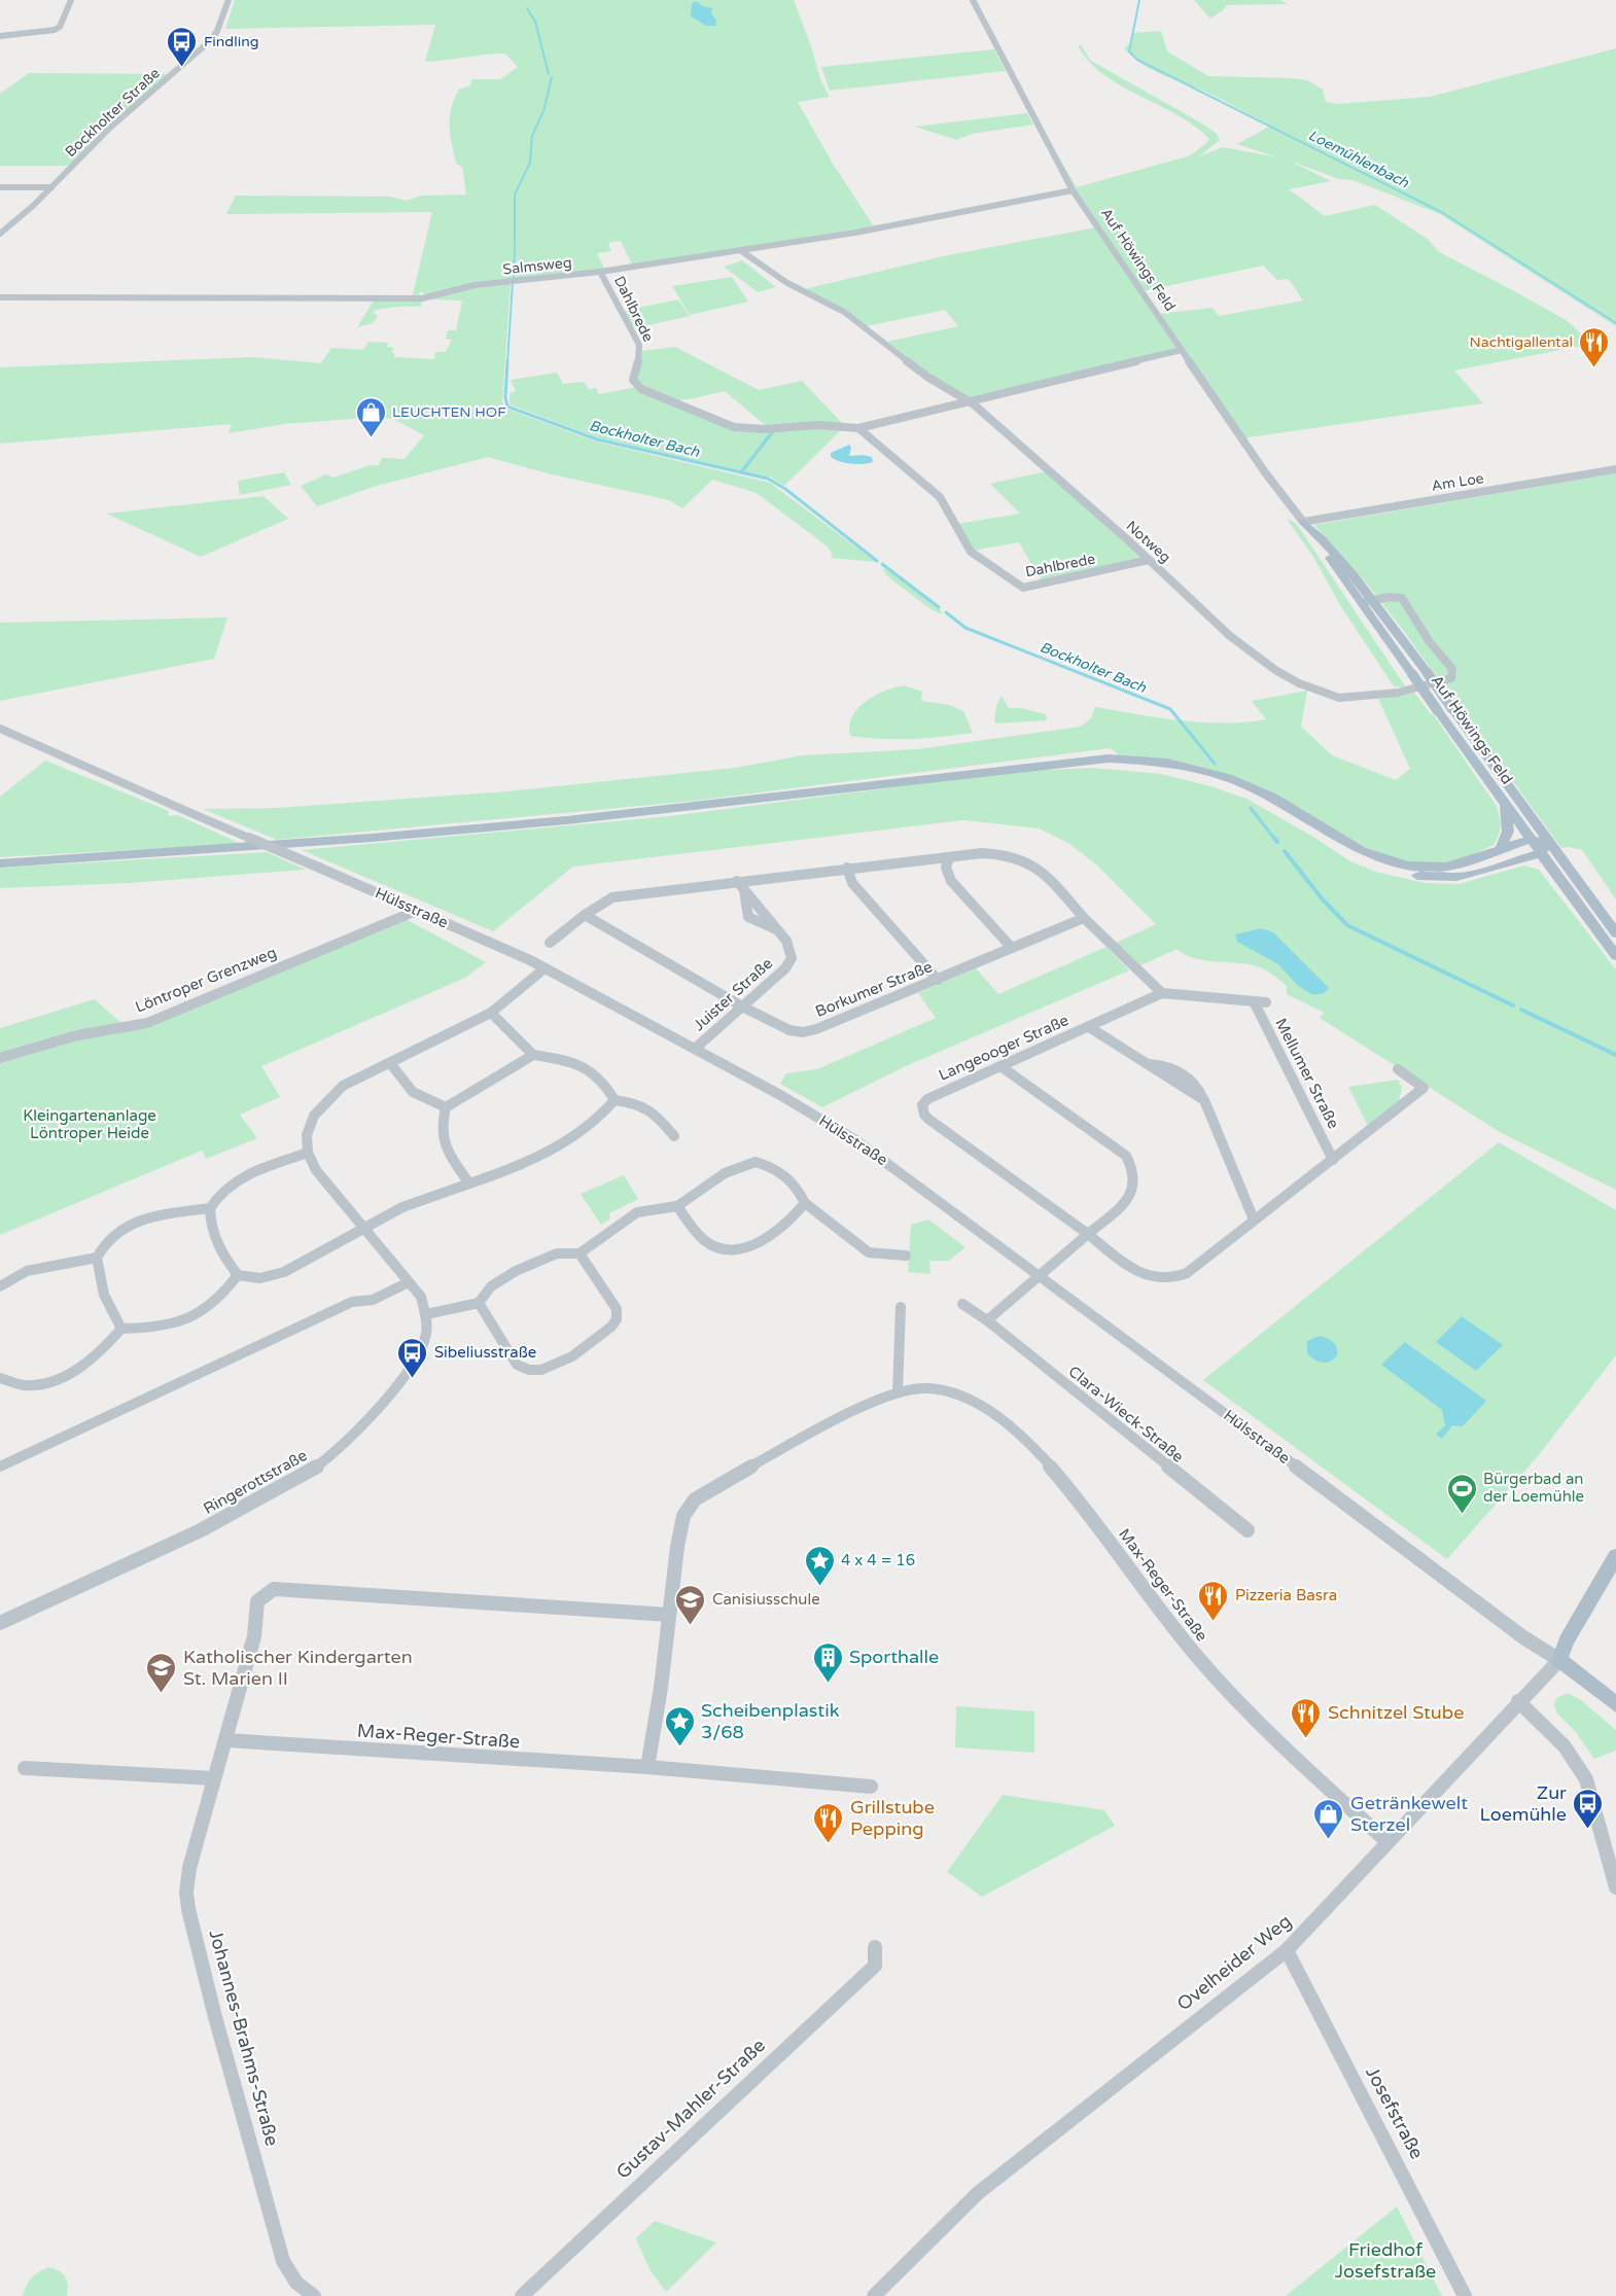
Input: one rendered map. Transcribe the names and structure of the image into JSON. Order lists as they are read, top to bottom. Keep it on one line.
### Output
{"streets":{"main road":["Auf Höwings Feld","Hülsstraße","Ovelheider Weg"],"street":["Bockholter Straße","Salmsweg","Dahlbrede","Am Loe","Notweg","Löntroper Grenzweg","Borkumer Straße","Juister Straße","Langeooger Straße","Mellumer Straße","Clara-Wieck-Straße","Ringerottstraße","Max-Reger-Straße","Johannes-Brahms-Straße","Gustav-Mahler-Straße","Josefstraße"]},"crossings":[["Auf Höwings Feld","Salmsweg"],["Auf Höwings Feld","Dahlbrede"],["Auf Höwings Feld","Am Loe"],["Auf Höwings Feld","Notweg"],["Salmsweg","Dahlbrede"],["Salmsweg","Notweg"],["Dahlbrede","Notweg"],["Hülsstraße","Löntroper Grenzweg"],["Hülsstraße","Juister Straße"],["Hülsstraße","Ovelheider Weg"],["Borkumer Straße","Juister Straße"],["Langeooger Straße","Mellumer Straße"],["Max-Reger-Straße","Ovelheider Weg"],["Max-Reger-Straße","Johannes-Brahms-Straße"],["Ovelheider Weg","Josefstraße"]],"water":["Loemühlenbach","Bockholter Bach"],"parks":["Kleingartenanlage Löntroper Heide","Friedhof Josefstraße"],"places":{"bus stop":["Findling","Sibeliusstraße","Zur Loemühle"],"restaurant":["Nachtigallental","Pizzeria Basra","Schnitzel Stube","Grillstube Pepping"],"shop":["LEUCHTEN HOF","Getränkewelt Sterzel"],"sports":["Bürgerbad an der Loemühle"],"place":["4 x 4 = 16","Scheibenplastik 3/68"],"school or university":["Canisiusschule","Katholischer Kindergarten St. Marien II"],"building":["Sporthalle"]}}
